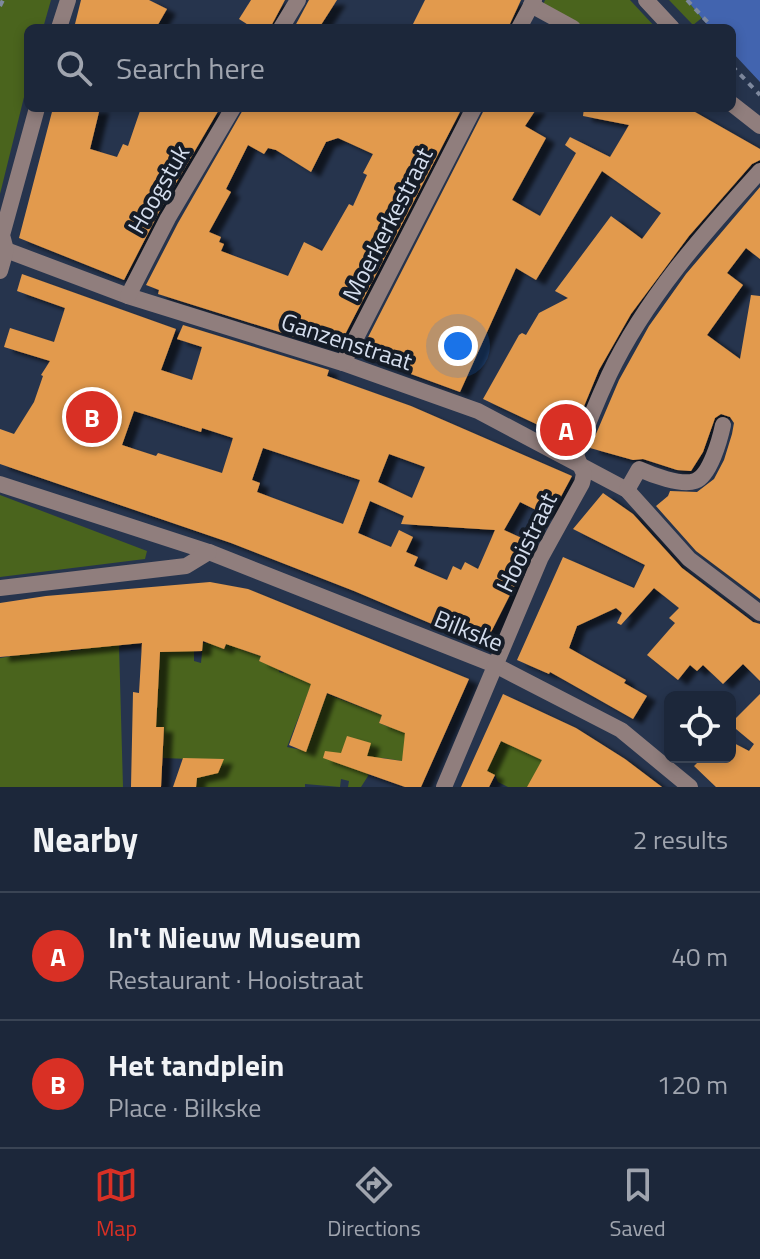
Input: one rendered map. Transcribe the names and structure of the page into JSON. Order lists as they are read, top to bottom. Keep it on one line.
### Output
{"streets":{"street":["Hoogstuk","Moerkerkestraat","Ganzenstraat","Hooistraat","Bilkske"]},"crossings":[["Hoogstuk","Ganzenstraat"],["Moerkerkestraat","Ganzenstraat"],["Ganzenstraat","Hooistraat"],["Hooistraat","Bilkske"]],"page":{"search":"Search here","pins":["B","A"],"heading":["Nearby","2 results"],"list":[{"mark":"A","name":"In't Nieuw Museum","note":"Restaurant · Hooistraat","value":"40 m"},{"mark":"B","name":"Het tandplein","note":"Place · Bilkske","value":"120 m"}],"nav":["Map","Directions","Saved"]}}
